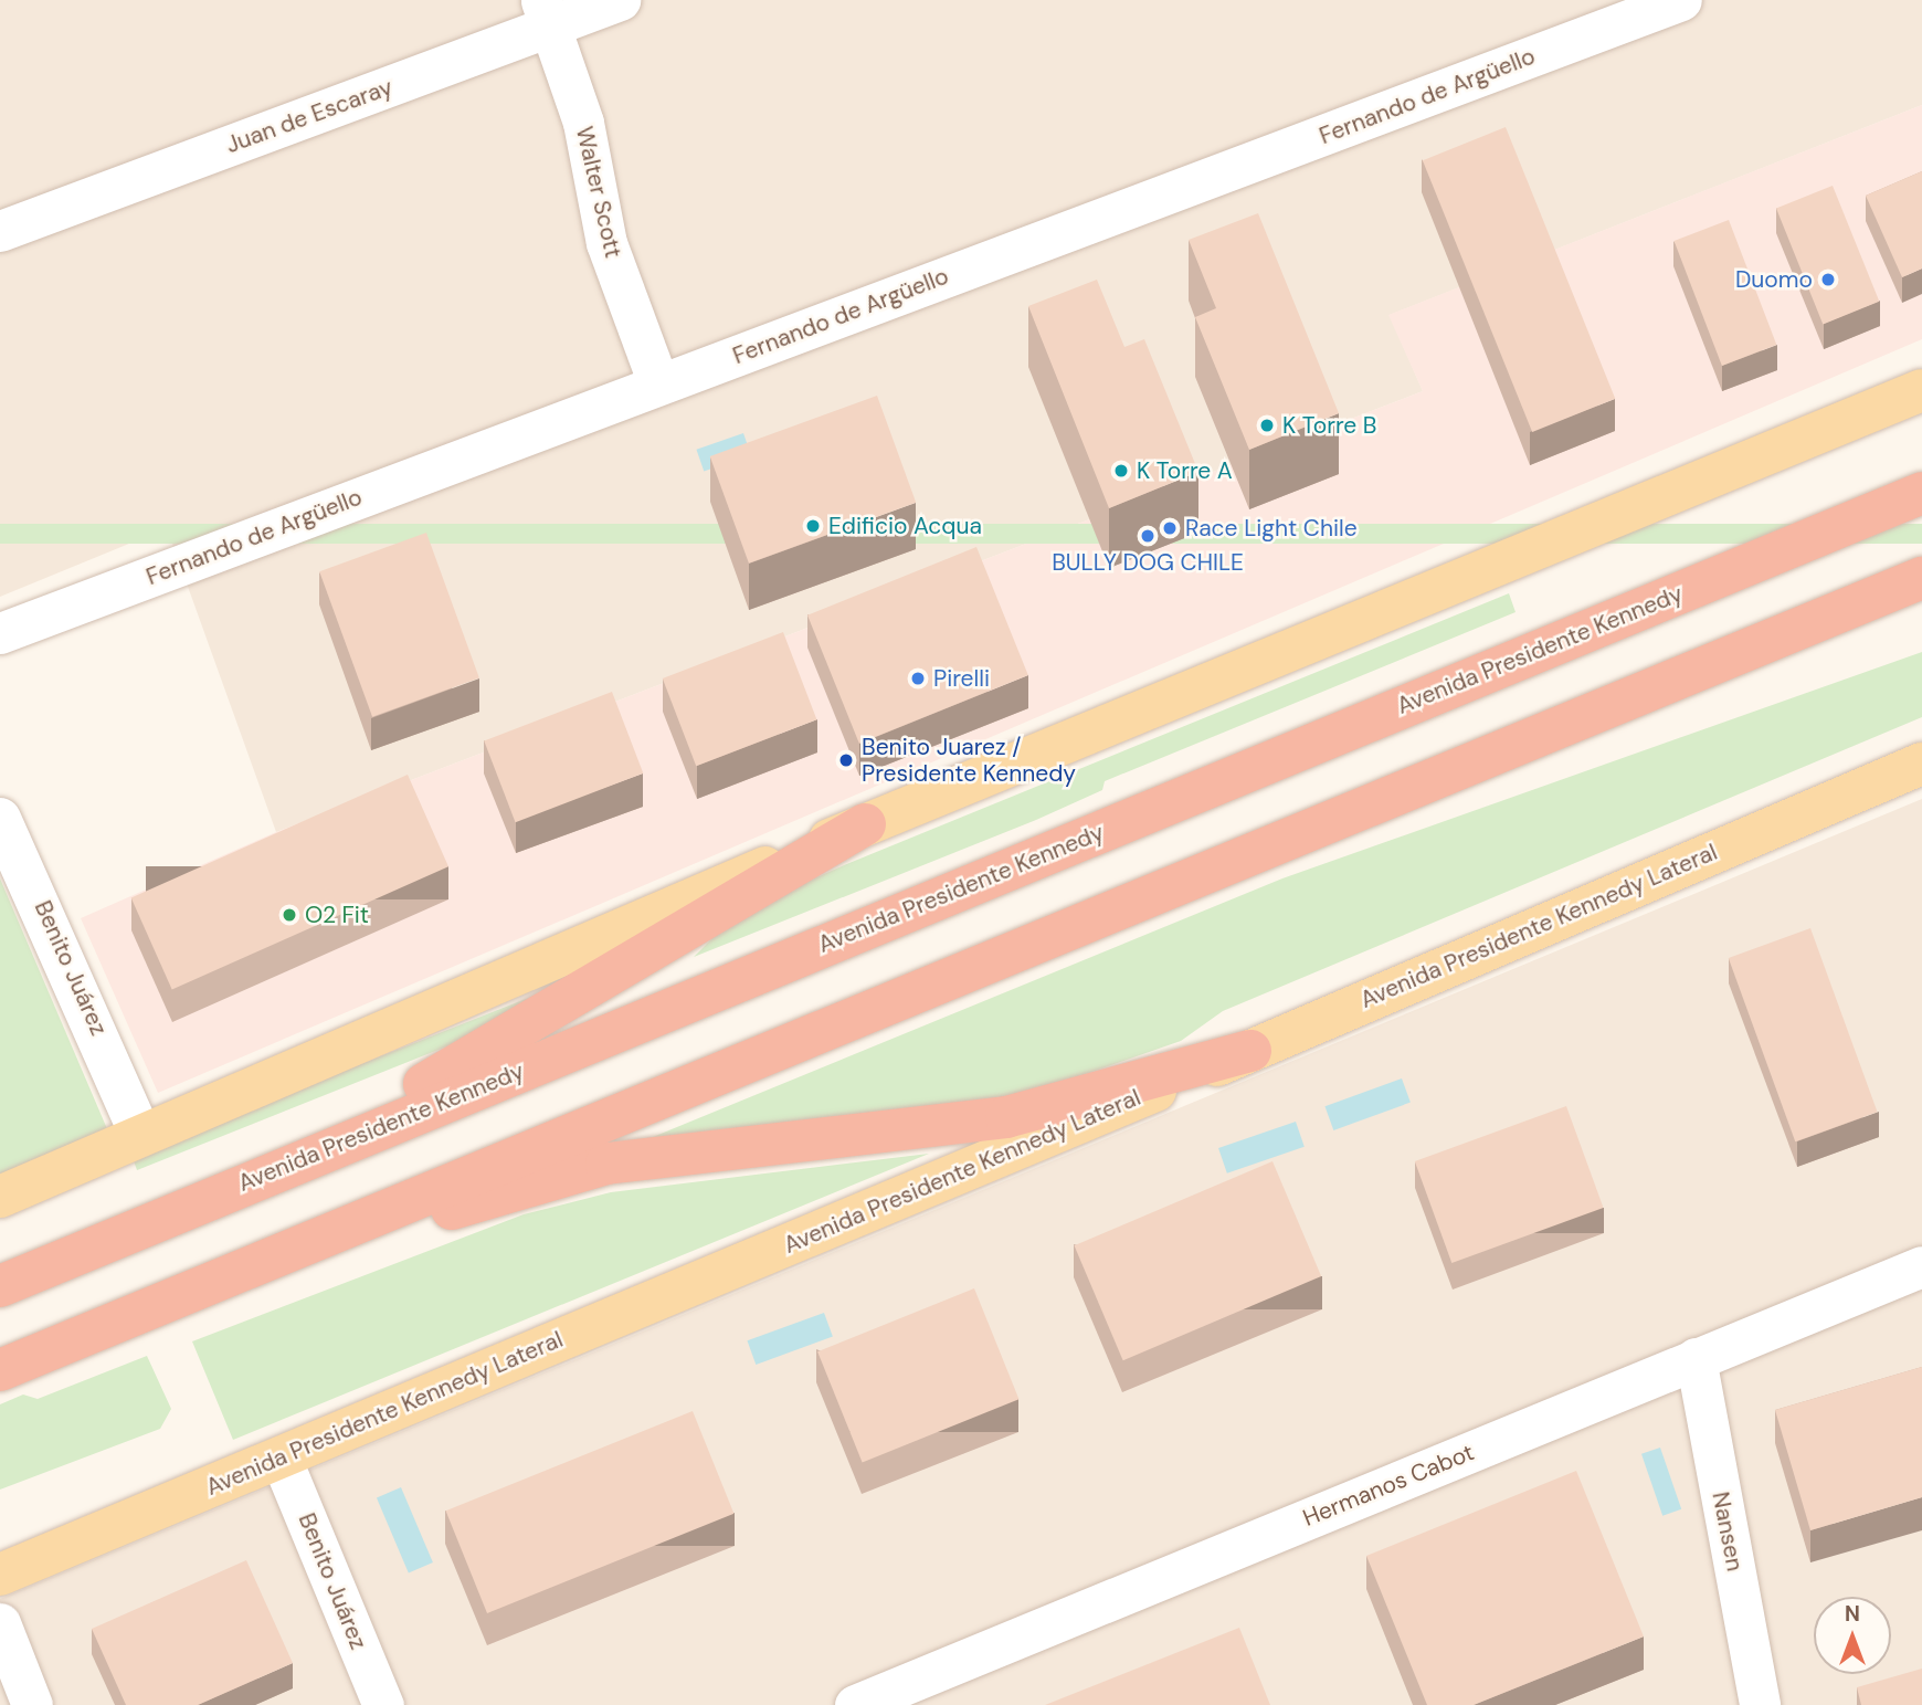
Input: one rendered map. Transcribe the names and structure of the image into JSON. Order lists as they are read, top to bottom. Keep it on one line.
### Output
{"streets":{"highway":["Avenida Presidente Kennedy"],"main road":["Avenida Presidente Kennedy Lateral"],"street":["Fernando de Argüello","Juan de Escaray","Walter Scott","Benito Juárez","Hermanos Cabot","Nansen"]},"crossings":[["Fernando de Argüello","Walter Scott"],["Juan de Escaray","Walter Scott"],["Avenida Presidente Kennedy Lateral","Benito Juárez"],["Hermanos Cabot","Nansen"]],"places":["Duomo","K Torre B","K Torre A","Edificio Acqua","Race Light Chile","BULLY DOG CHILE","Pirelli","Benito Juarez / Presidente Kennedy","O2 Fit"],"north":"top"}
